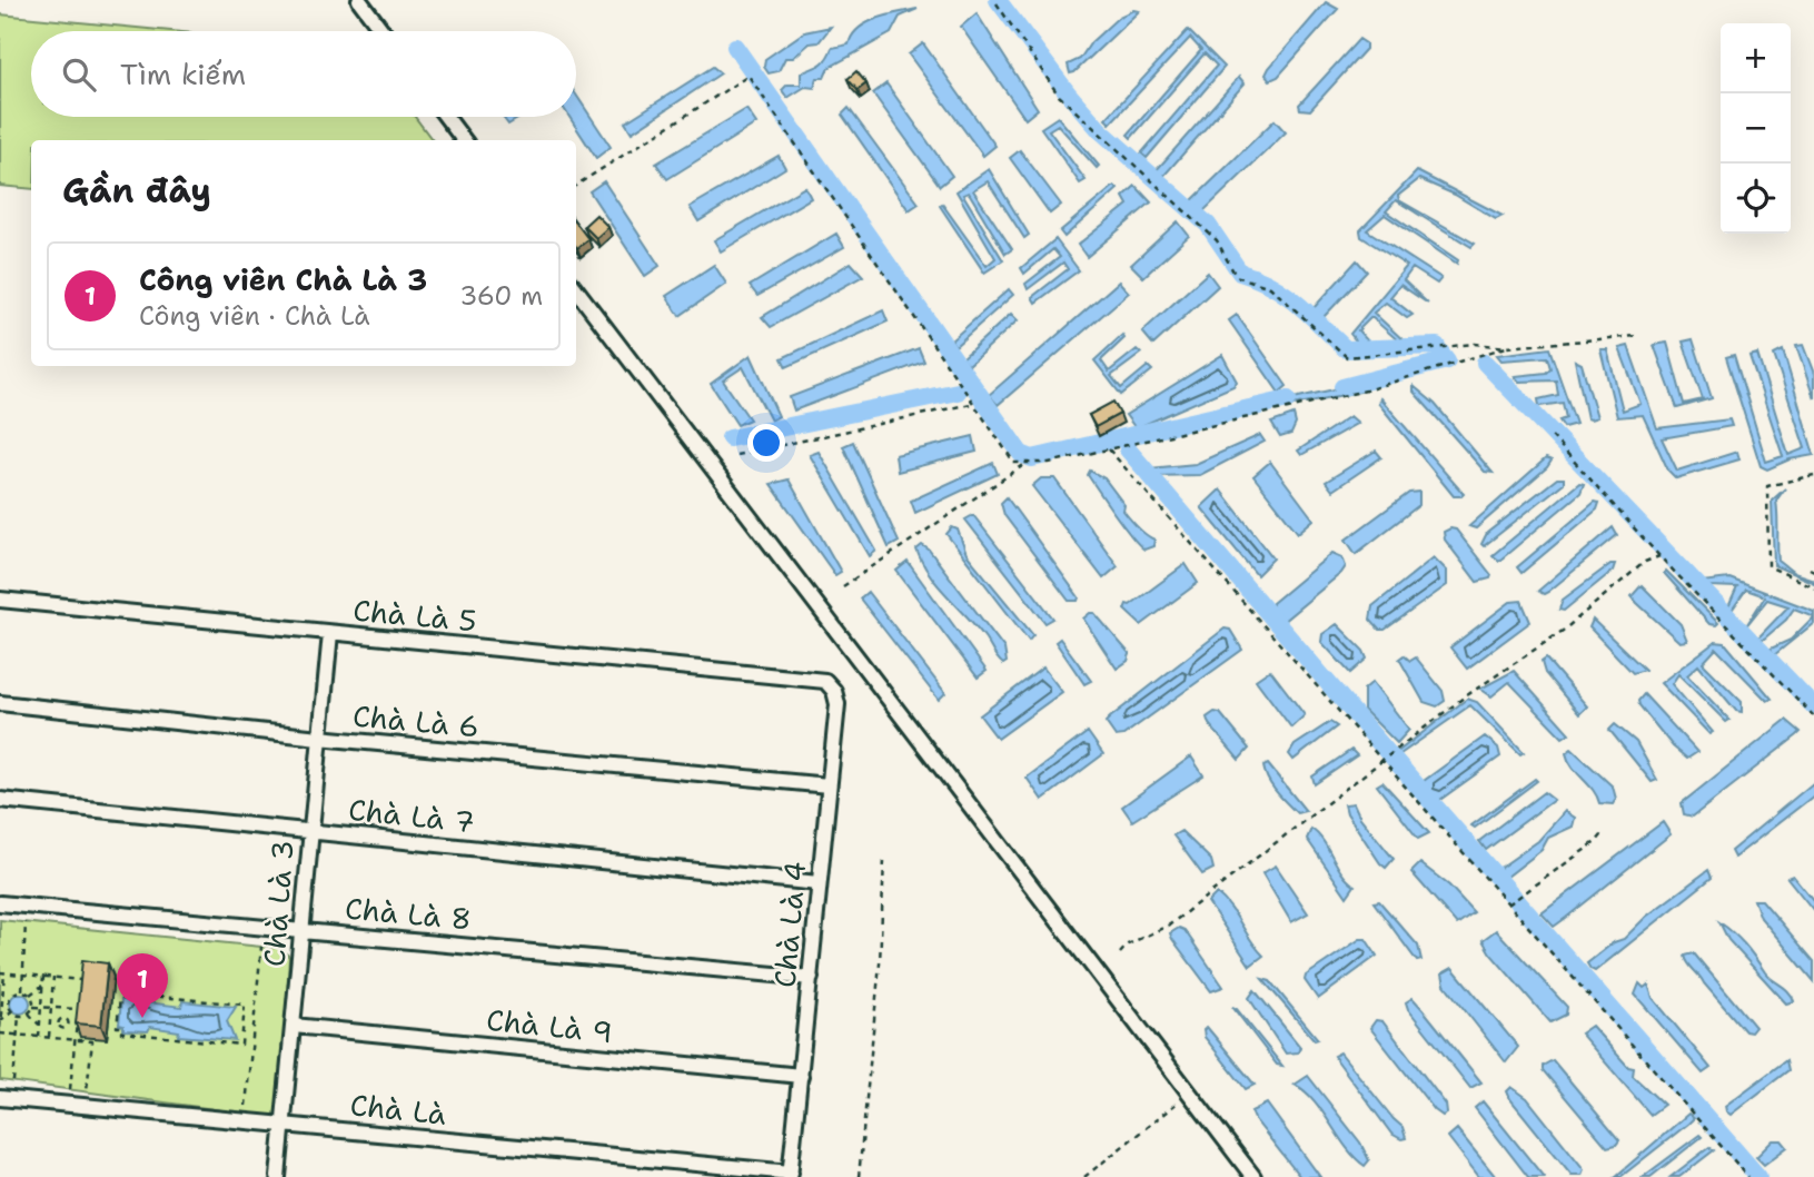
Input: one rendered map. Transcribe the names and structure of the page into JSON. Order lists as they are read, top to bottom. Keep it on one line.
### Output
{"streets":{"street":["Chà Là 5","Chà Là 6","Chà Là 7","Chà Là 3","Chà Là 8","Chà Là 4","Chà Là 9","Chà Là"]},"crossings":[["Chà Là 5","Chà Là 3"],["Chà Là 5","Chà Là 4"],["Chà Là 6","Chà Là 3"],["Chà Là 6","Chà Là 4"],["Chà Là 7","Chà Là 3"],["Chà Là 7","Chà Là 4"],["Chà Là 3","Chà Là 8"],["Chà Là 3","Chà Là 9"],["Chà Là 3","Chà Là"],["Chà Là 8","Chà Là 4"],["Chà Là 4","Chà Là 9"],["Chà Là 4","Chà Là"]],"page":{"map_buttons":["+","−"],"search":"Tìm kiếm","heading":"Gần đây","list":[{"mark":"1","name":"Công viên Chà Là 3","note":"Công viên · Chà Là","value":"360 m"}],"pins":"1"}}
